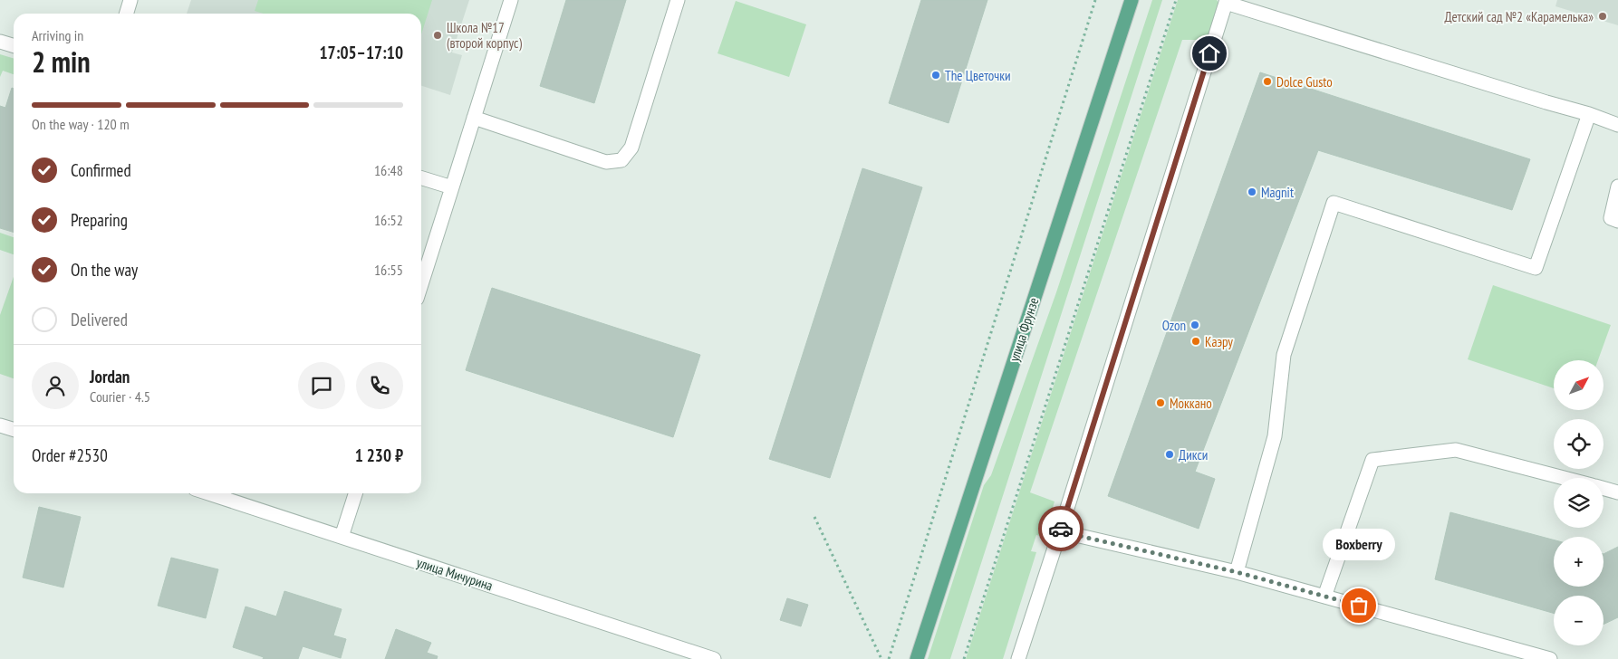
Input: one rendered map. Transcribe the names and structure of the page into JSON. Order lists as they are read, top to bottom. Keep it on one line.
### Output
{"streets":{"main road":["улица Фрунзе"],"street":["улица Мичурина"]},"places":["Детский сад №2 «Карамелька»","Школа №17 (второй корпус)","The Цветочки","Dolce Gusto","Magnit","Ozon","Каэру","Моккано","Дикси","Boxberry"],"north":"top right","page":{"heading":["2 min","Arriving in","17:05–17:10"],"panel":["Jordan","Courier · 4.5","Order #2530","1 230 ₽"],"bar":"On the way · 120 m","list":[["Confirmed","16:48"],["Preparing","16:52"],["On the way","16:55"],"Delivered"],"map_buttons":["+","−"],"bubble":"Boxberry"}}
